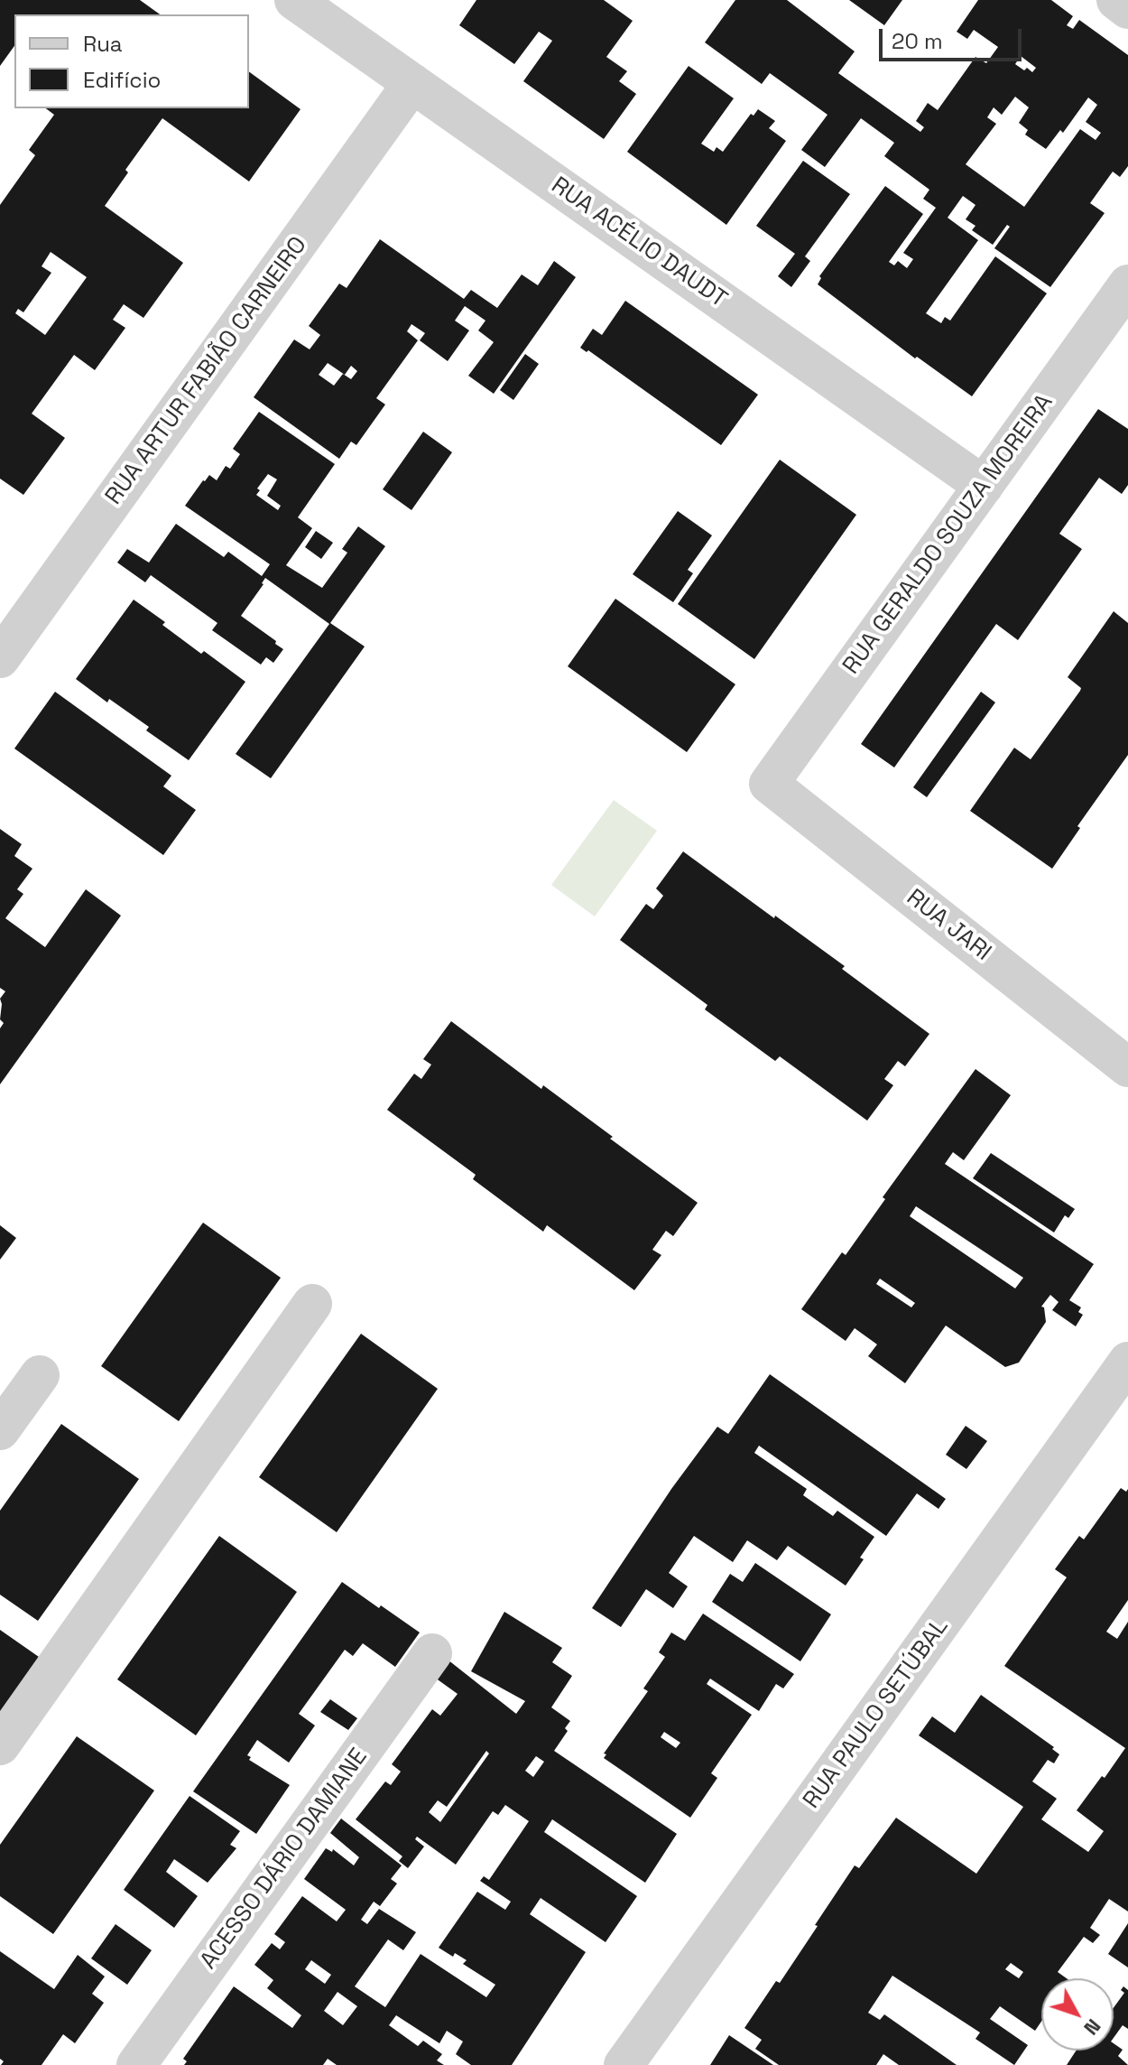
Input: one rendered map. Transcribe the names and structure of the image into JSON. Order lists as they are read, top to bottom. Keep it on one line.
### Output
{"streets":{"street":["RUA ACÉLIO DAUDT","RUA ARTUR FABIÃO CARNEIRO","RUA GERALDO SOUZA MOREIRA","RUA JARI","RUA PAULO SETÚBAL","ACESSO DÁRIO DAMIANE"]},"crossings":[["RUA ACÉLIO DAUDT","RUA ARTUR FABIÃO CARNEIRO"],["RUA ACÉLIO DAUDT","RUA GERALDO SOUZA MOREIRA"],["RUA GERALDO SOUZA MOREIRA","RUA JARI"]],"legend":["Rua","Edifício"],"scale_bar":"20 m","north":"bottom right"}
